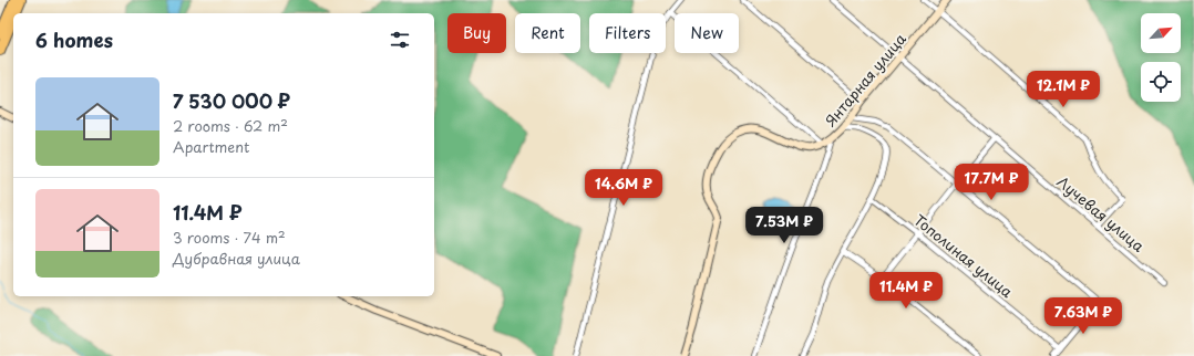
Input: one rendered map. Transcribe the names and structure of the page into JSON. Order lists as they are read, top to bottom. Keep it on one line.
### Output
{"streets":{"street":["Янтарная улица","Лучевая улица","Тополиная улица"]},"crossings":[["Янтарная улица","Лучевая улица"]],"north":"top right","page":{"chip":["Buy","Rent","Filters","New"],"heading":"6 homes","list":[{"name":"7 530 000 ₽","note":"2 rooms · 62 m² · Apartment"},{"name":"11.4M ₽","note":"3 rooms · 74 m² · Дубравная улица"}],"price":["12.1M ₽","17.7M ₽","14.6M ₽","7.53M ₽","11.4M ₽","7.63M ₽"]}}
